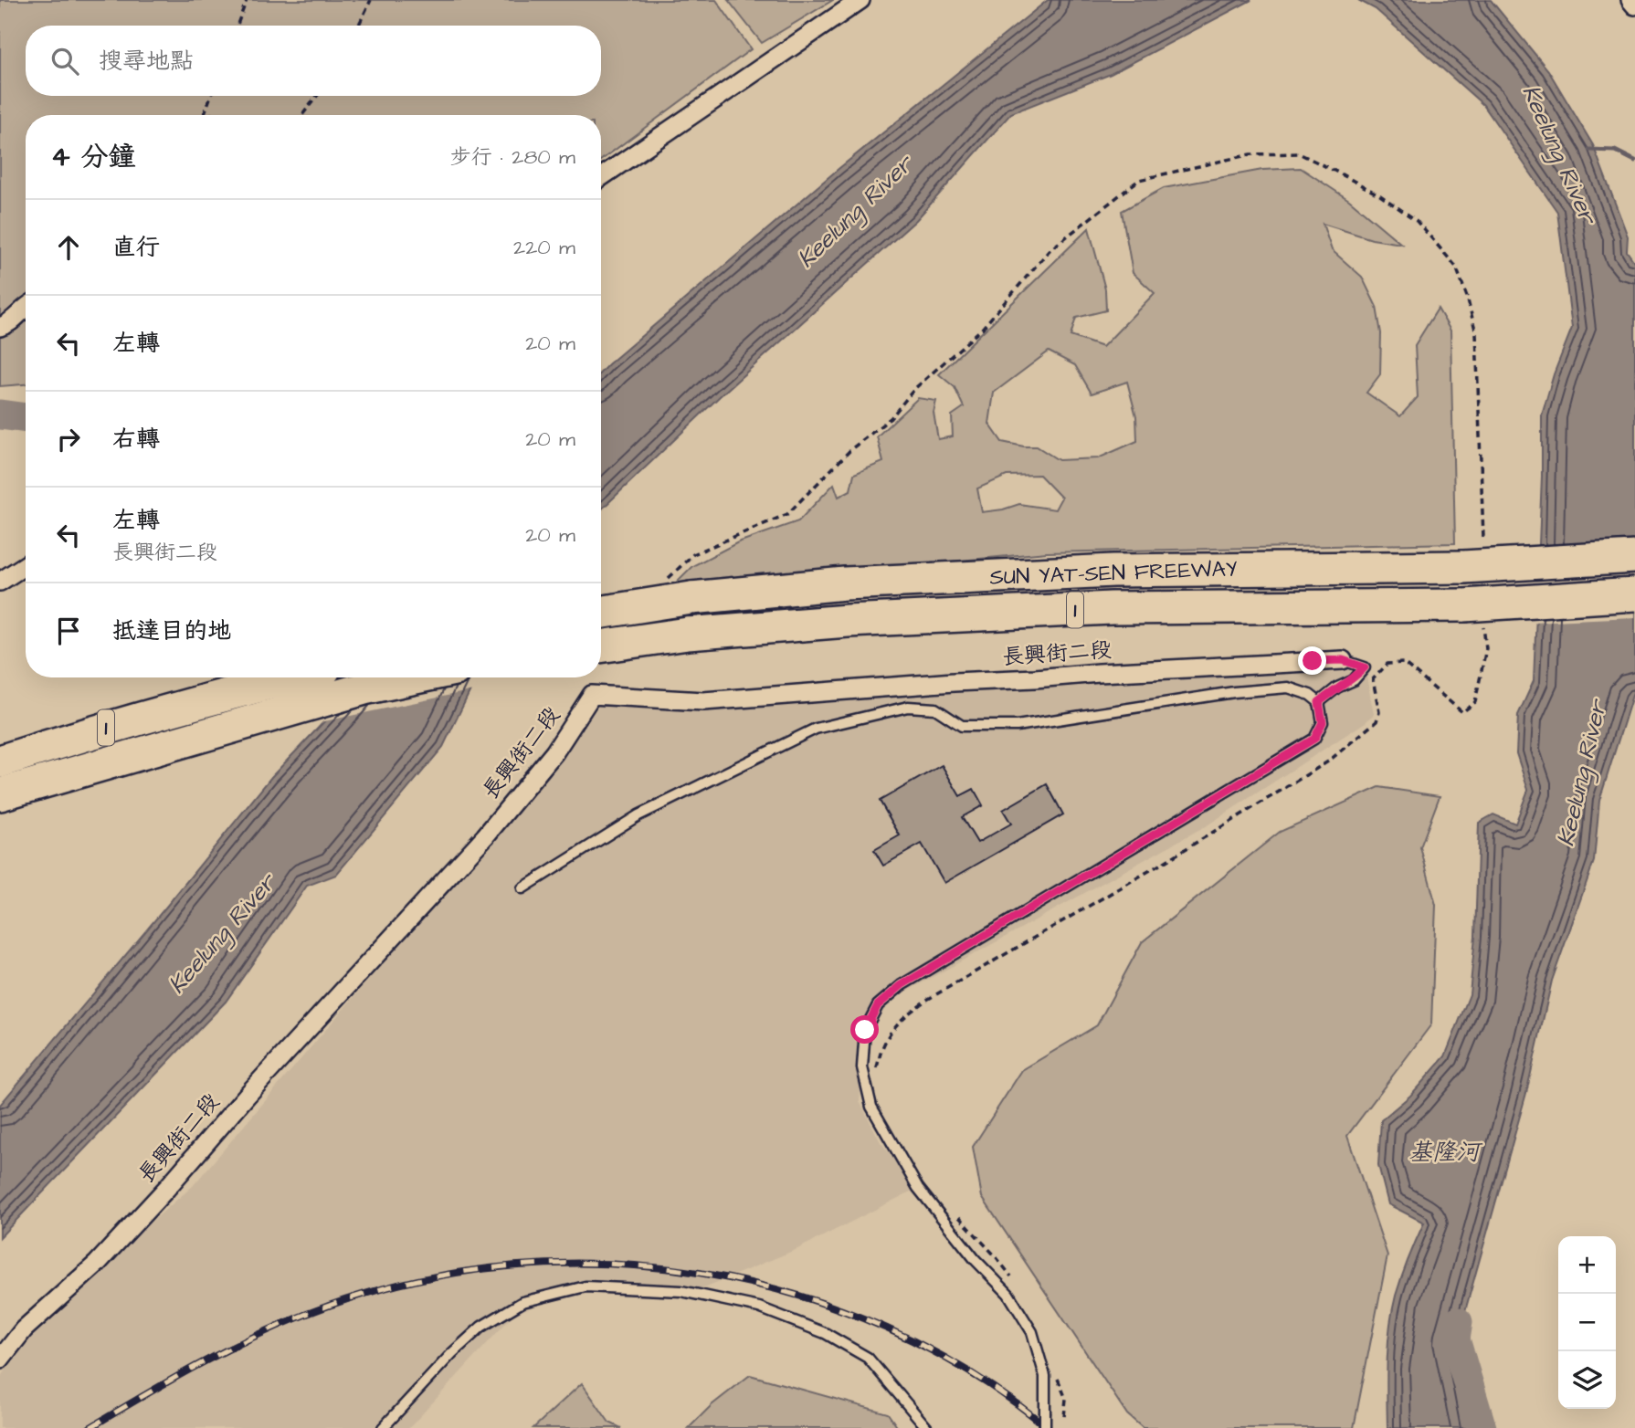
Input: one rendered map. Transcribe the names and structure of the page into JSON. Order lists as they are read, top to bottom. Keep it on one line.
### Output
{"streets":{"highway":["SUN YAT-SEN FREEWAY","1"],"street":["長興街二段"]},"water":["Keelung River","基隆河"],"page":{"search":"搜尋地點","heading":["4 分鐘","步行 · 280 m"],"list":[["直行","220 m"],["左轉","20 m"],["右轉","20 m"],["左轉","長興街二段","20 m"],"抵達目的地"],"map_buttons":["+","−"]}}
